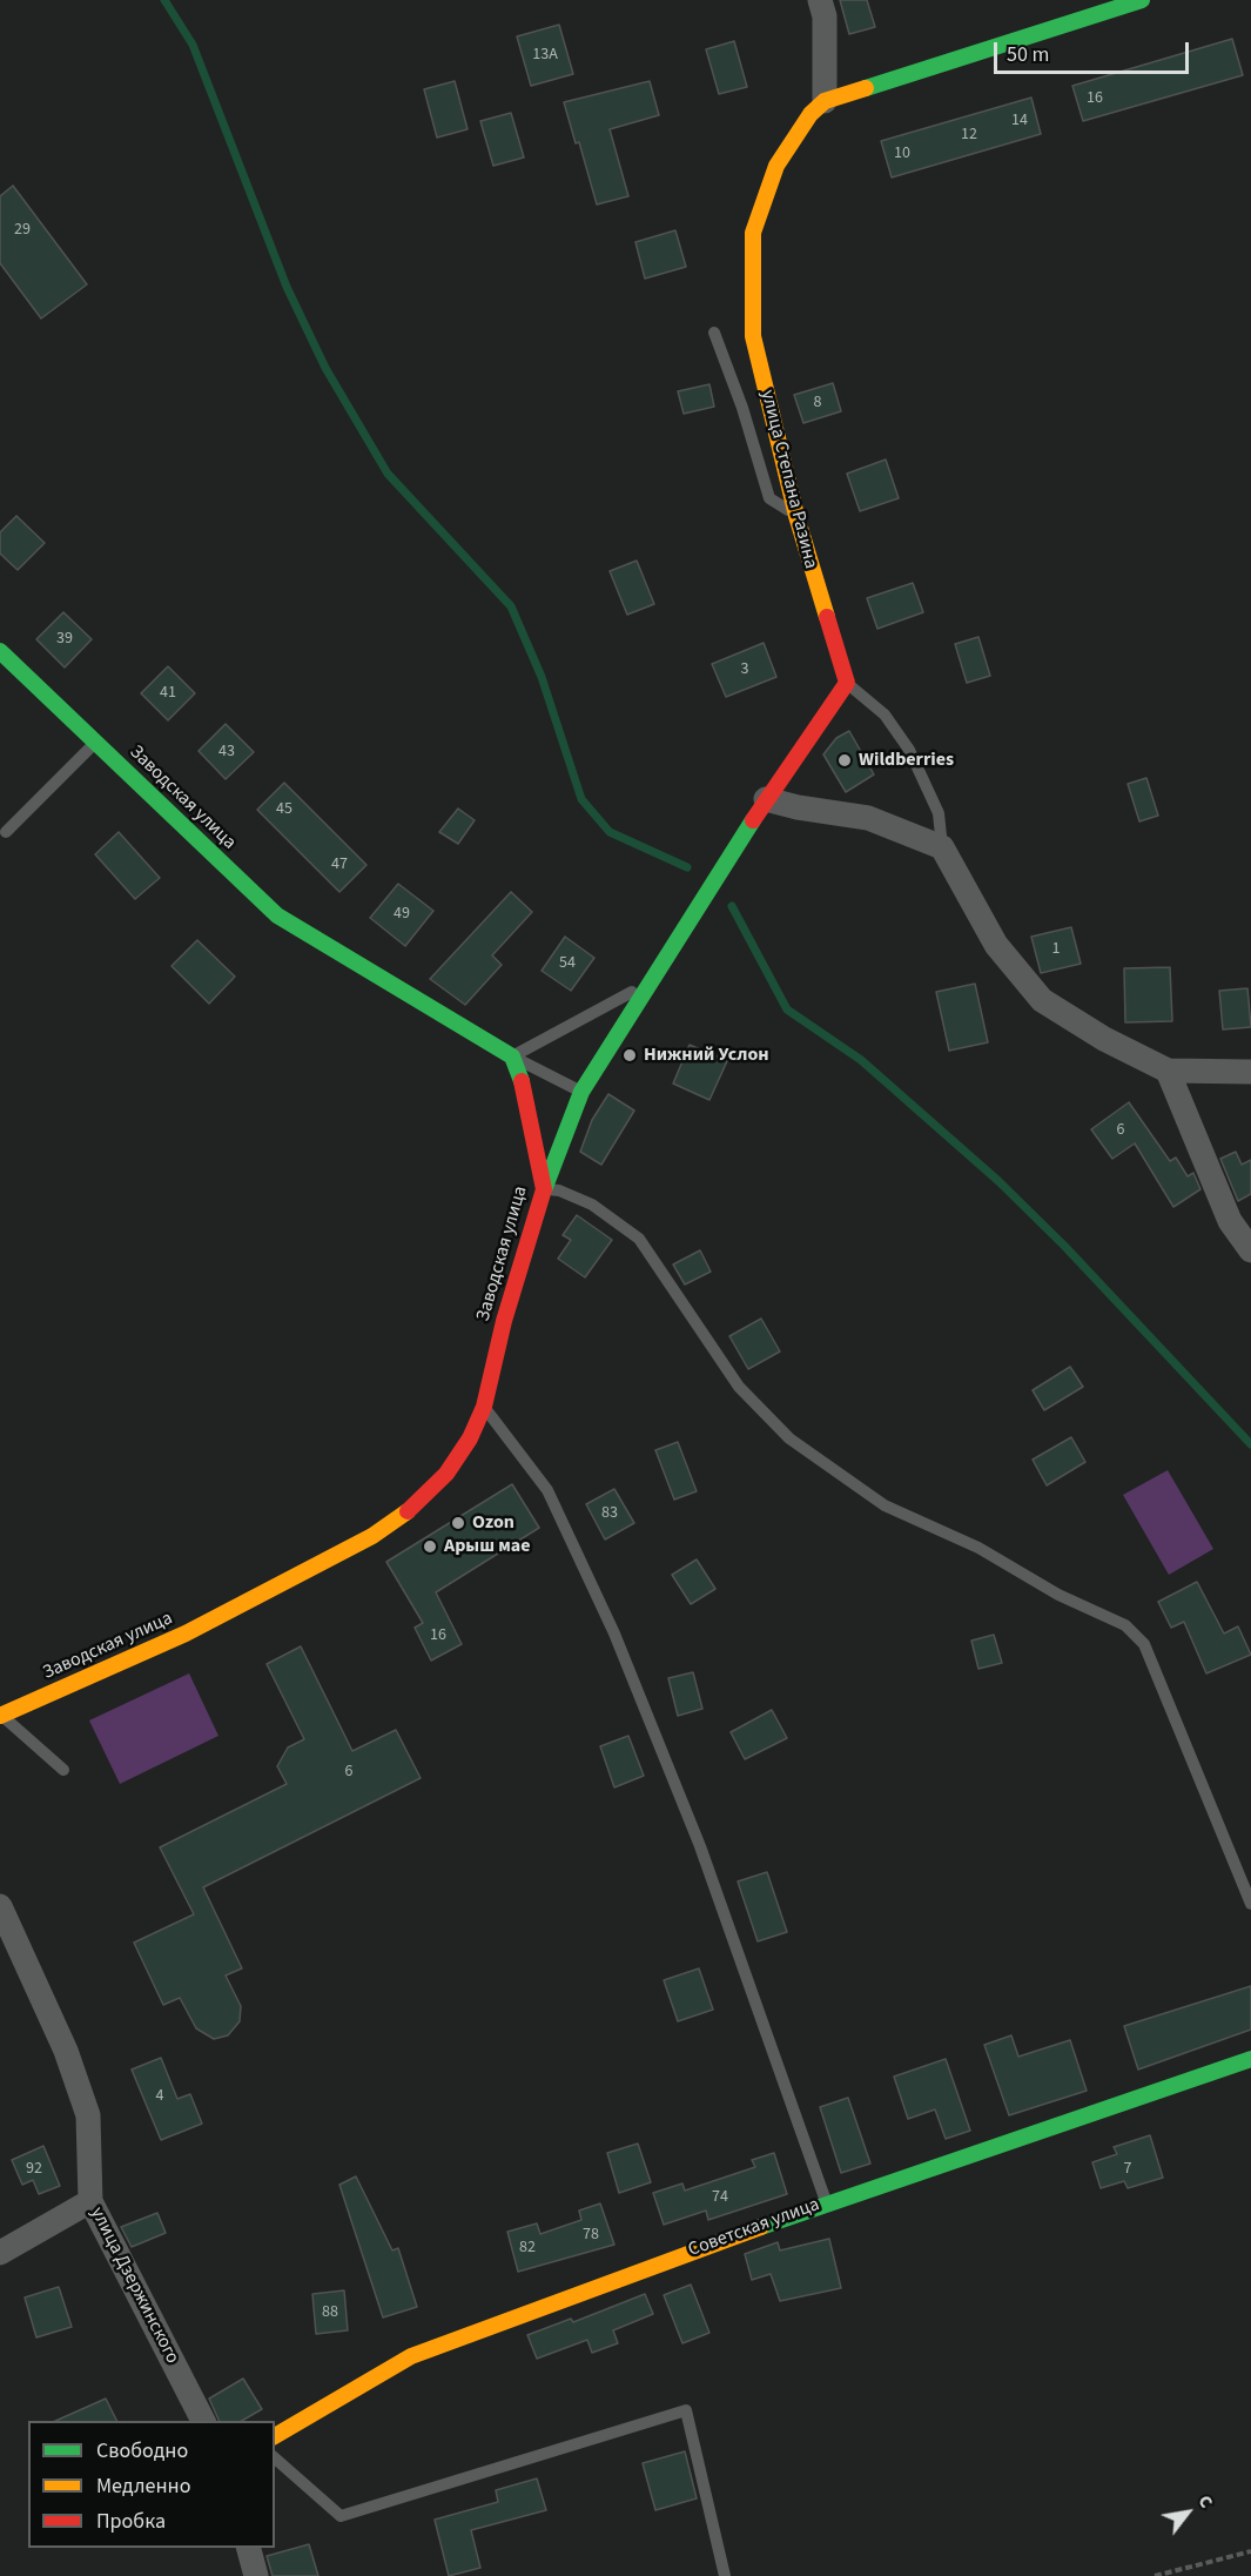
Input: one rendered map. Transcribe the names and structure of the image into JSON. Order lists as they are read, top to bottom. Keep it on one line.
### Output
{"streets":{"street":["улица Степана Разина","Заводская улица","Советская улица","улица Дзержинского"]},"places":["Wildberries","Нижний Услон","Ozon","Арыш мае"],"house_numbers":["13А","16","14","12","10","29","8","39","3","41","43","45","47","49","1","54","6","83","16","6","4","92","7","74","78","82","88"],"legend":["Свободно","Медленно","Пробка"],"scale_bar":"50 m","north":"top right"}
